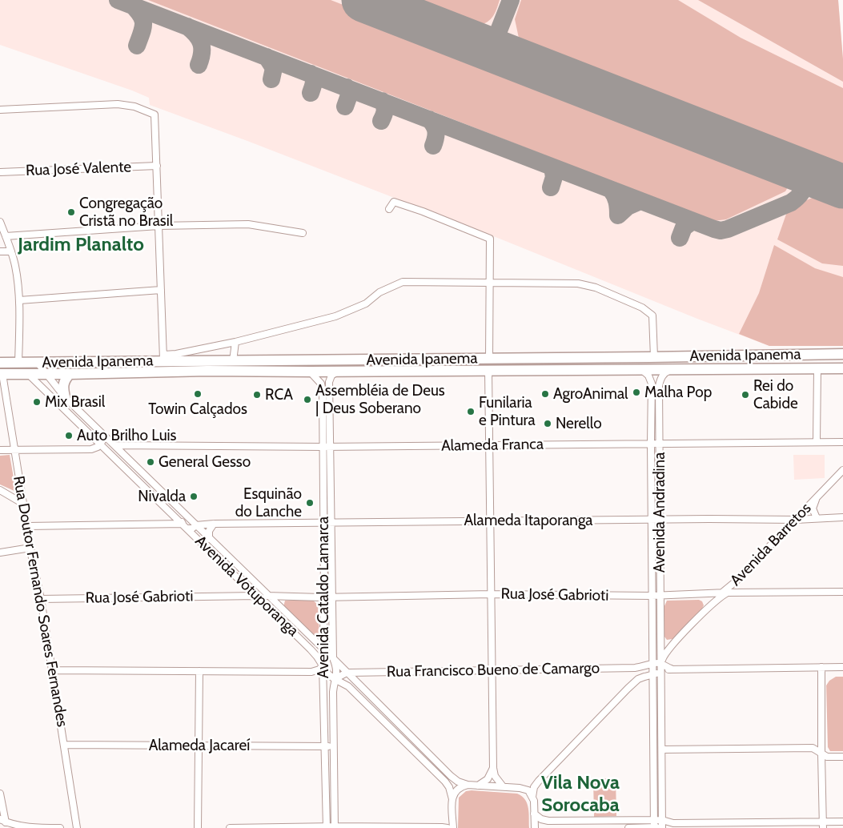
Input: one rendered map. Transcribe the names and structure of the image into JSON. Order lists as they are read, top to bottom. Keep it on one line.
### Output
{"streets":{"main road":["Avenida Ipanema"],"street":["Rua José Valente","Alameda Franca","Avenida Andradina","Alameda Itaporanga","Avenida Barretos","Avenida Votuporanga","Rua José Gabrioti","Avenida Cataldo Lamarca","Rua Doutor Fernando Soares Fernandes","Rua Francisco Bueno de Camargo","Alameda Jacareí"]},"crossings":[["Avenida Ipanema","Avenida Andradina"],["Avenida Ipanema","Avenida Votuporanga"],["Avenida Ipanema","Avenida Cataldo Lamarca"],["Avenida Ipanema","Rua Doutor Fernando Soares Fernandes"],["Alameda Franca","Avenida Andradina"],["Alameda Franca","Avenida Votuporanga"],["Alameda Franca","Avenida Cataldo Lamarca"],["Avenida Andradina","Alameda Itaporanga"],["Avenida Andradina","Avenida Barretos"],["Avenida Andradina","Rua José Gabrioti"],["Avenida Andradina","Rua Francisco Bueno de Camargo"],["Alameda Itaporanga","Avenida Barretos"],["Alameda Itaporanga","Avenida Votuporanga"],["Alameda Itaporanga","Avenida Cataldo Lamarca"],["Avenida Barretos","Rua José Gabrioti"],["Avenida Votuporanga","Rua José Gabrioti"],["Avenida Votuporanga","Avenida Cataldo Lamarca"],["Avenida Votuporanga","Rua Francisco Bueno de Camargo"],["Rua José Gabrioti","Avenida Cataldo Lamarca"],["Rua José Gabrioti","Rua Doutor Fernando Soares Fernandes"],["Avenida Cataldo Lamarca","Rua Francisco Bueno de Camargo"],["Avenida Cataldo Lamarca","Alameda Jacareí"],["Rua Doutor Fernando Soares Fernandes","Alameda Jacareí"]],"districts":["Jardim Planalto","Vila Nova Sorocaba"],"places":["Congregação Cristã no Brasil","Malha Pop","Towin Calçados","AgroAnimal","RCA","Rei do Cabide","Assembléia de Deus | Deus Soberano","Mix Brasil","Funilaria e Pintura","Nerello","Auto Brilho Luis","General Gesso","Nivalda","Esquinão do Lanche"]}
